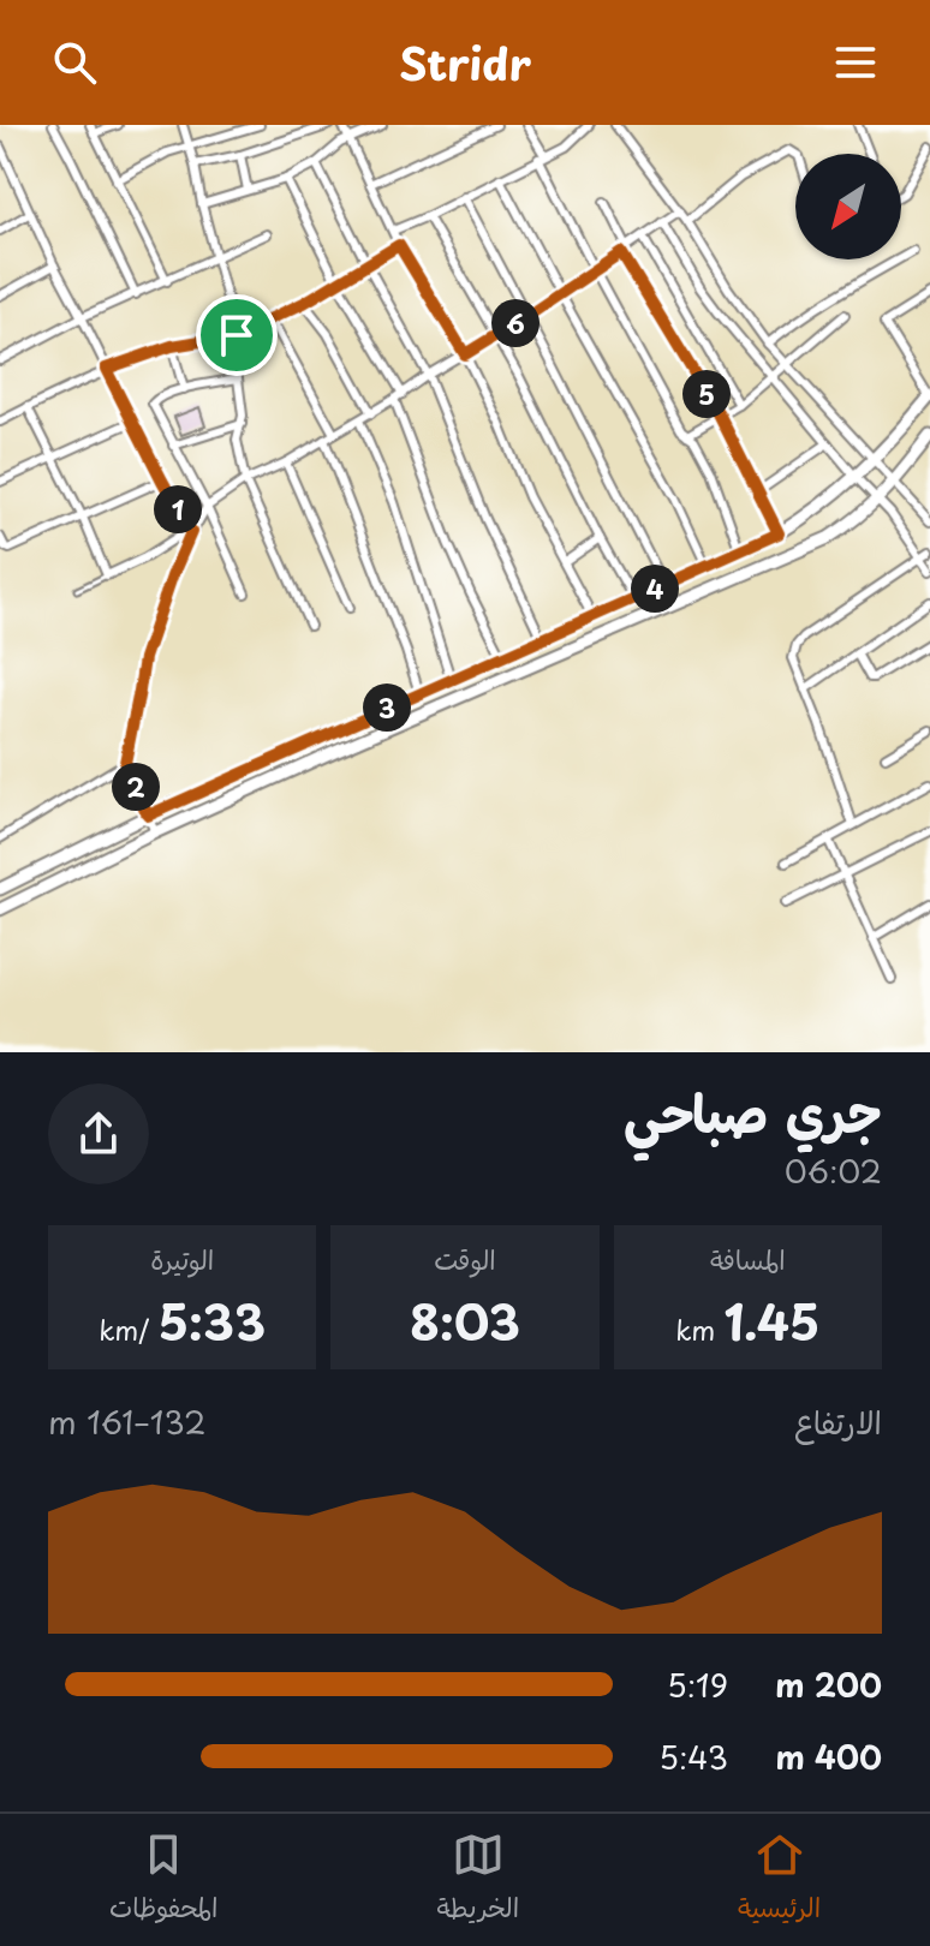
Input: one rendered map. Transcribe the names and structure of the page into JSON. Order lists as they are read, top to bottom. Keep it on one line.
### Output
{"north":"bottom left","page":{"header":"Stridr","pins":["6","5","1","4","3","2"],"heading":["جري صباحي","06:02"],"stats":[["المسافة","1.45 km"],["الوقت","8:03"],["الوتيرة","5:33 /km"]],"chart":["الارتفاع","132–161 m"],"list":[{"name":"200 m","note":"5:19"},{"name":"400 m","note":"5:43"}],"tabs":["الرئيسية","الخريطة","المحفوظات"]}}
